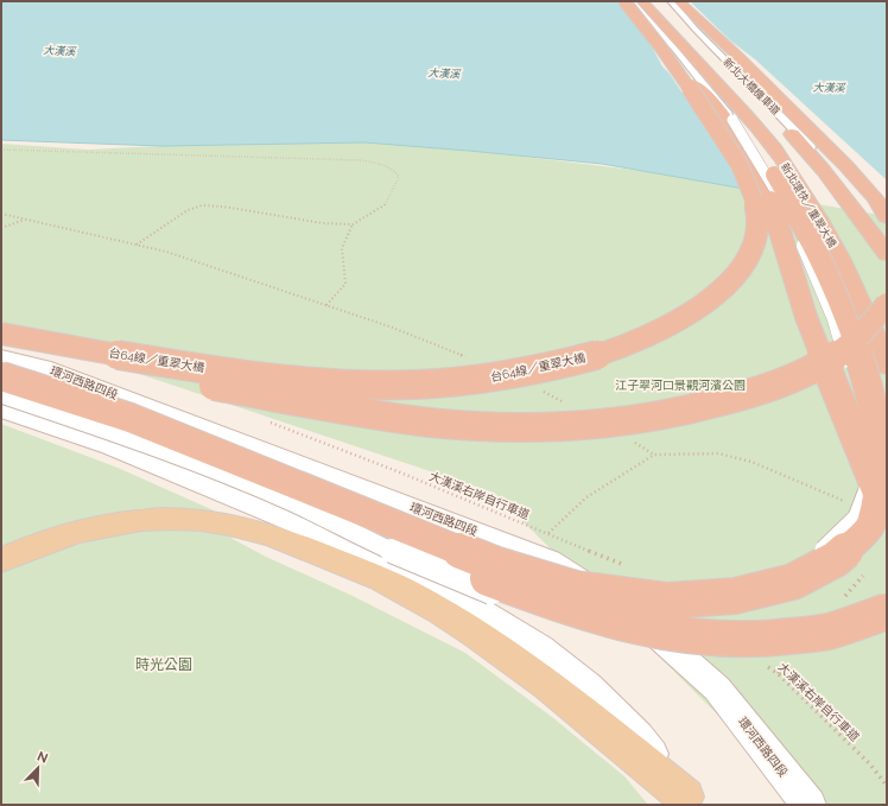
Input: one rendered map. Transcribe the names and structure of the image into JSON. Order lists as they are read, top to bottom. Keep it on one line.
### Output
{"streets":{"highway":["新北環快／重翠大橋","台64線／重翠大橋"],"main road":["環河西路四段"],"street":["新北大橋機車道"],"path":["大漢溪右岸自行車道"]},"water":["大漢溪"],"parks":["江子翠河口景觀河濱公園","時光公園"],"north":"top right"}
